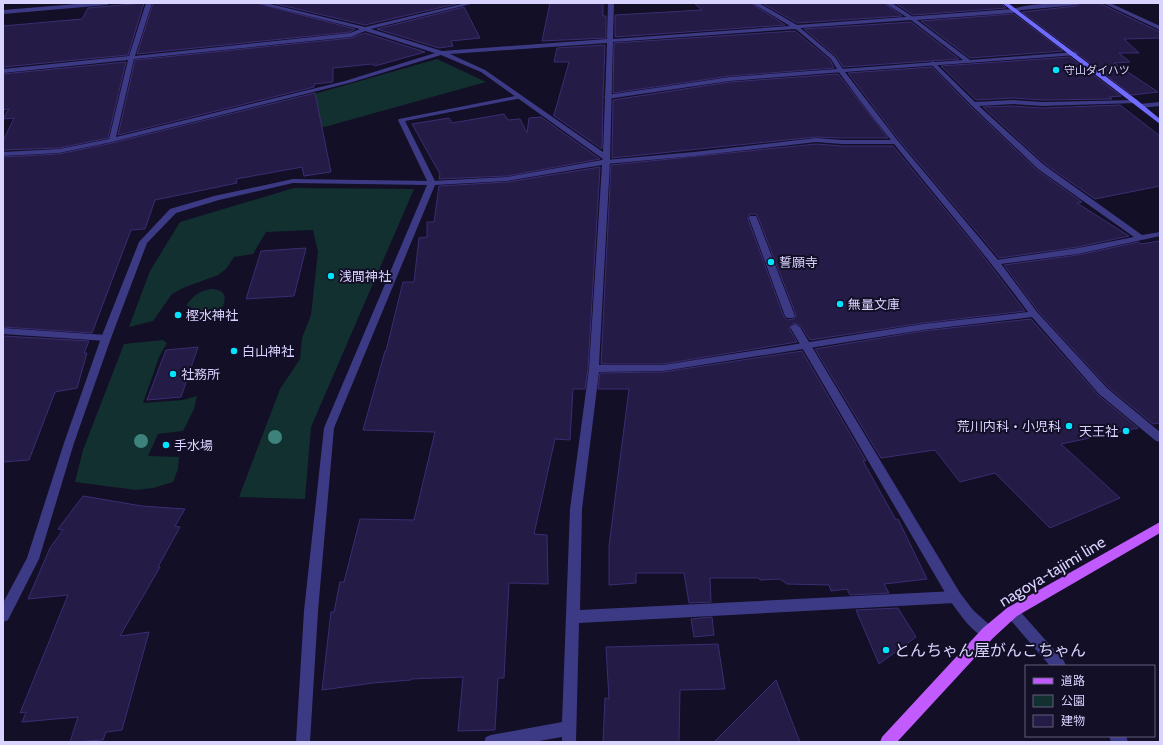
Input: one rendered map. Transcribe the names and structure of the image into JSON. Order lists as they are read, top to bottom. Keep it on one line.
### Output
{"streets":{"main road":["nagoya-tajimi line"]},"places":["守山ダイハツ","誓願寺","浅間神社","無量文庫","樫水神社","白山神社","社務所","荒川内科・小児科","天王社","手水場","とんちゃん屋がんこちゃん"],"legend":["道路","公園","建物"]}
